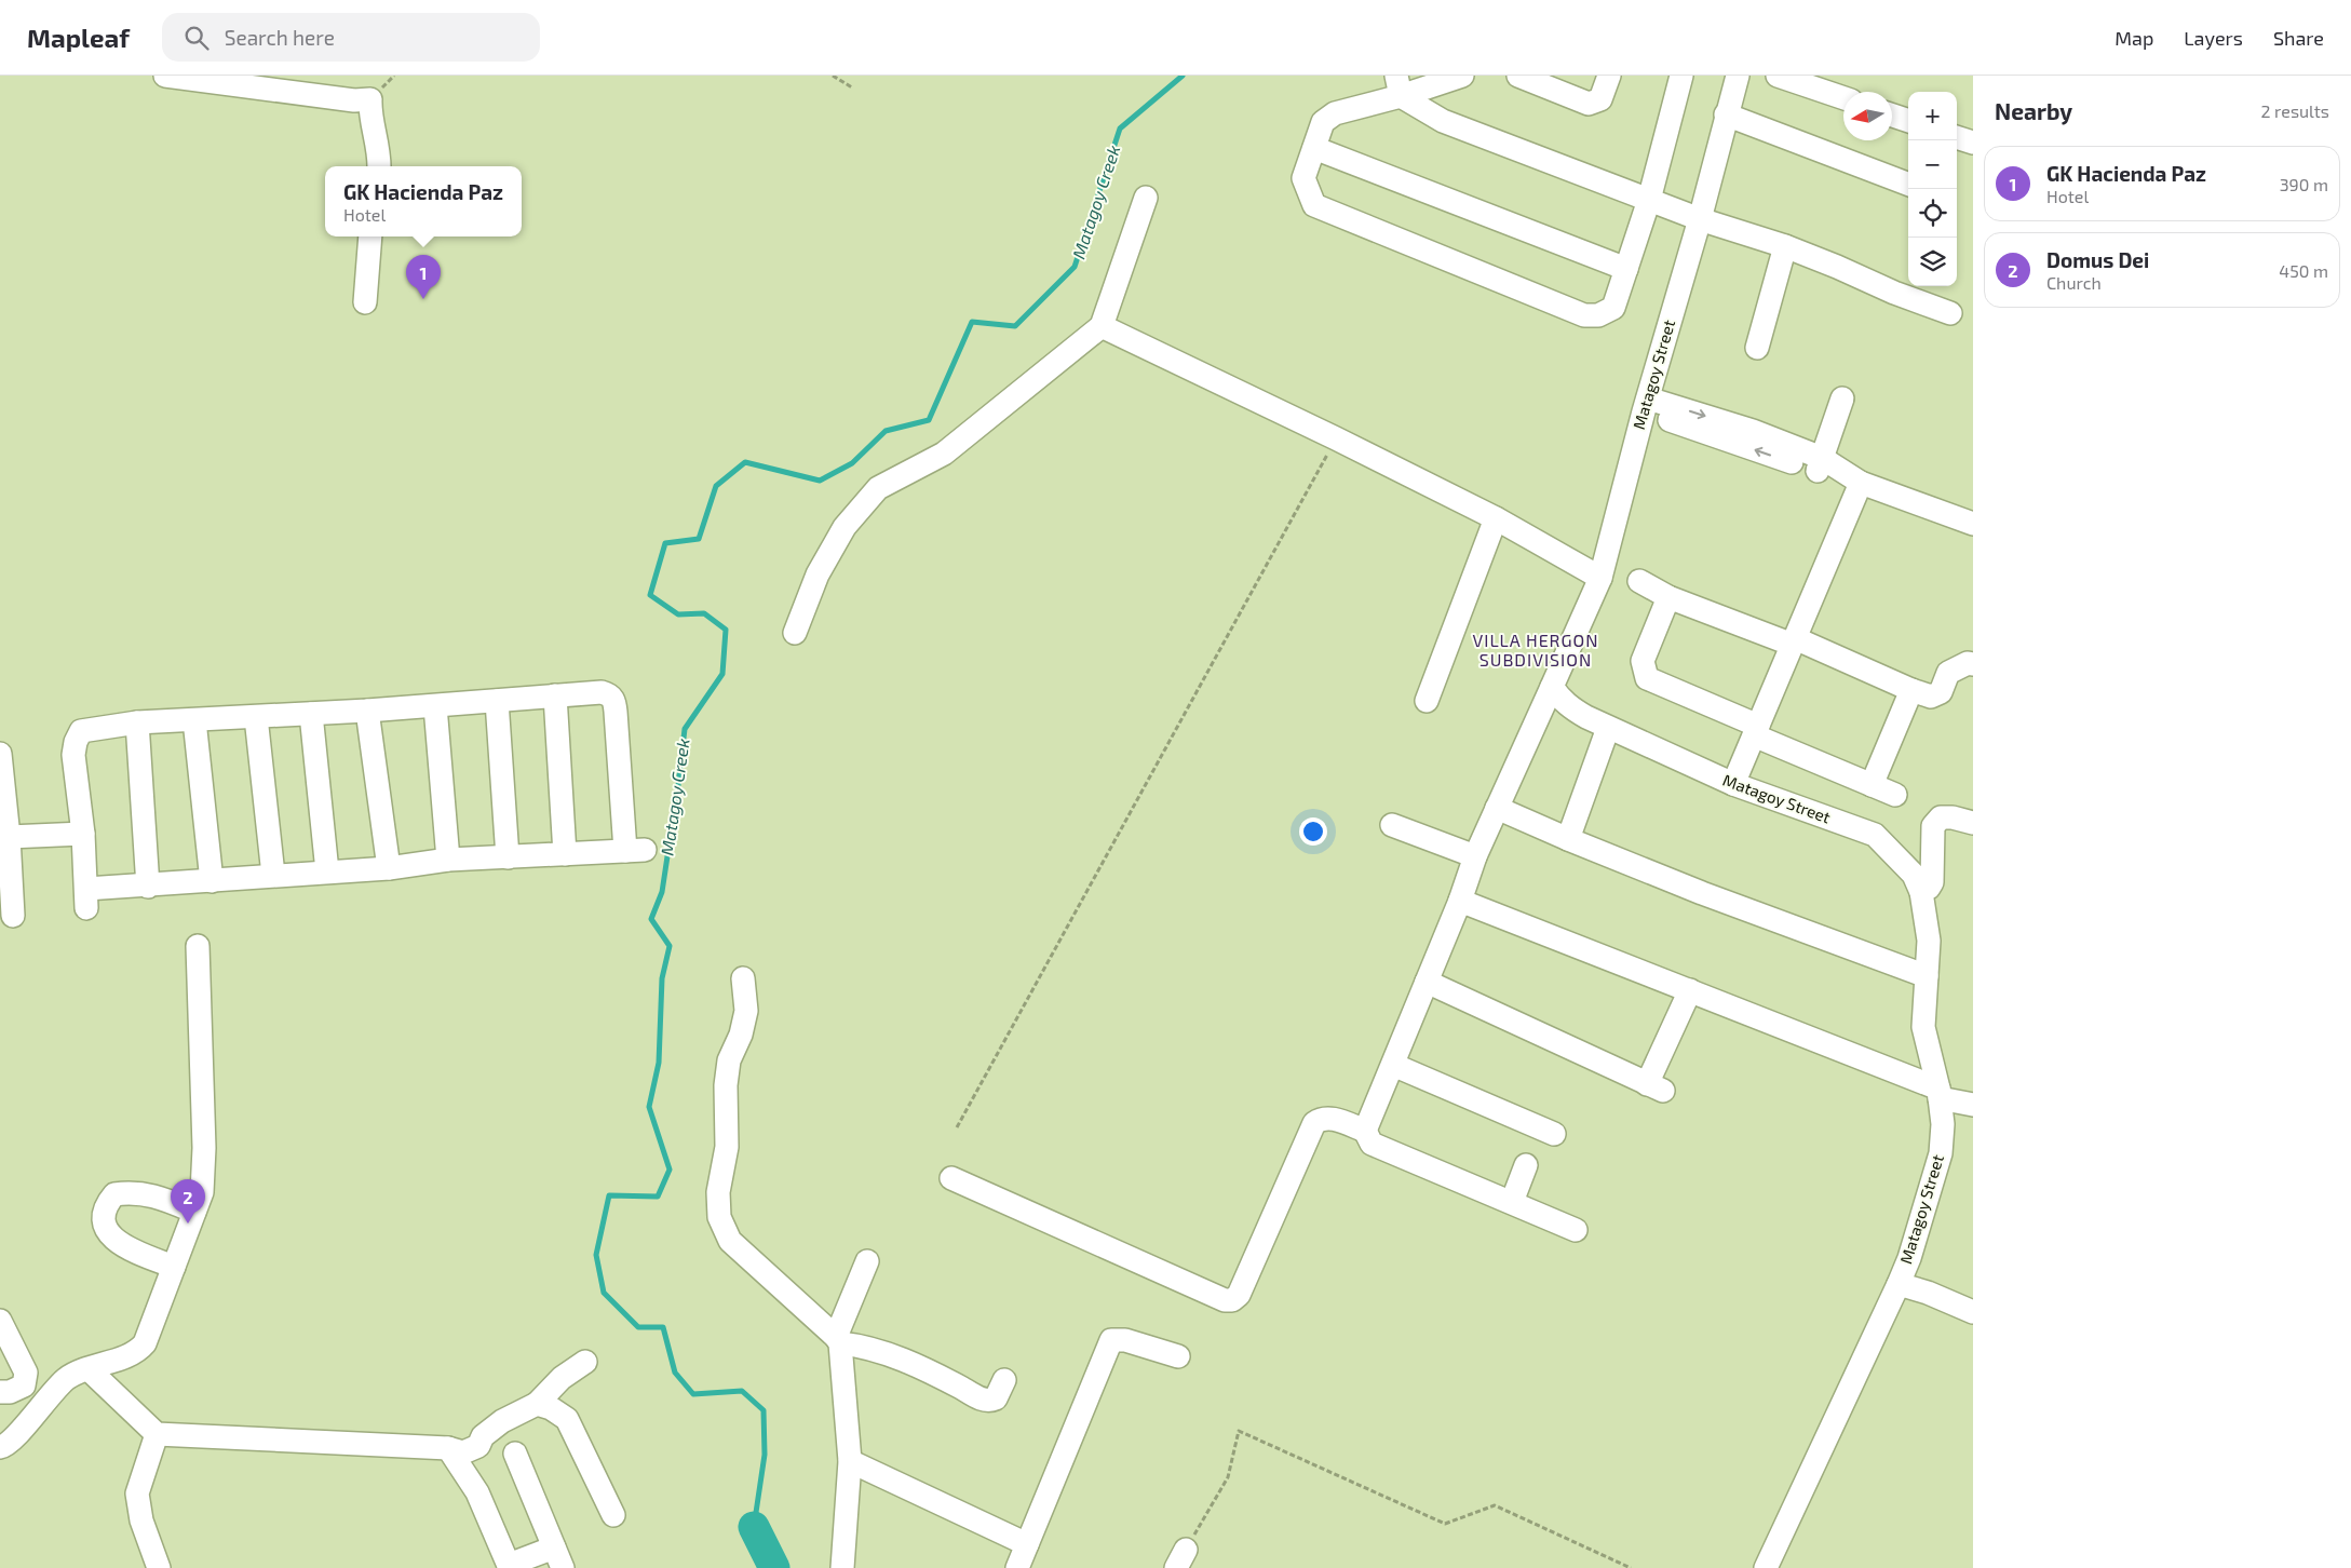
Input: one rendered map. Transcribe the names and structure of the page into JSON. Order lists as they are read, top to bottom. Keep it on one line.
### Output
{"streets":{"street":["Matagoy Street"]},"districts":["VILLA HERGON SUBDIVISION"],"water":["Matagoy Creek"],"north":"left","page":{"header":"Mapleaf","search":"Search here","nav":["Map","Layers","Share"],"heading":["Nearby","2 results"],"map_buttons":["+","−"],"list":[{"mark":"1","name":"GK Hacienda Paz","note":"Hotel","value":"390 m"},{"mark":"2","name":"Domus Dei","note":"Church","value":"450 m"}],"popup":["GK Hacienda Paz","Hotel"],"pins":["1","2"]}}
